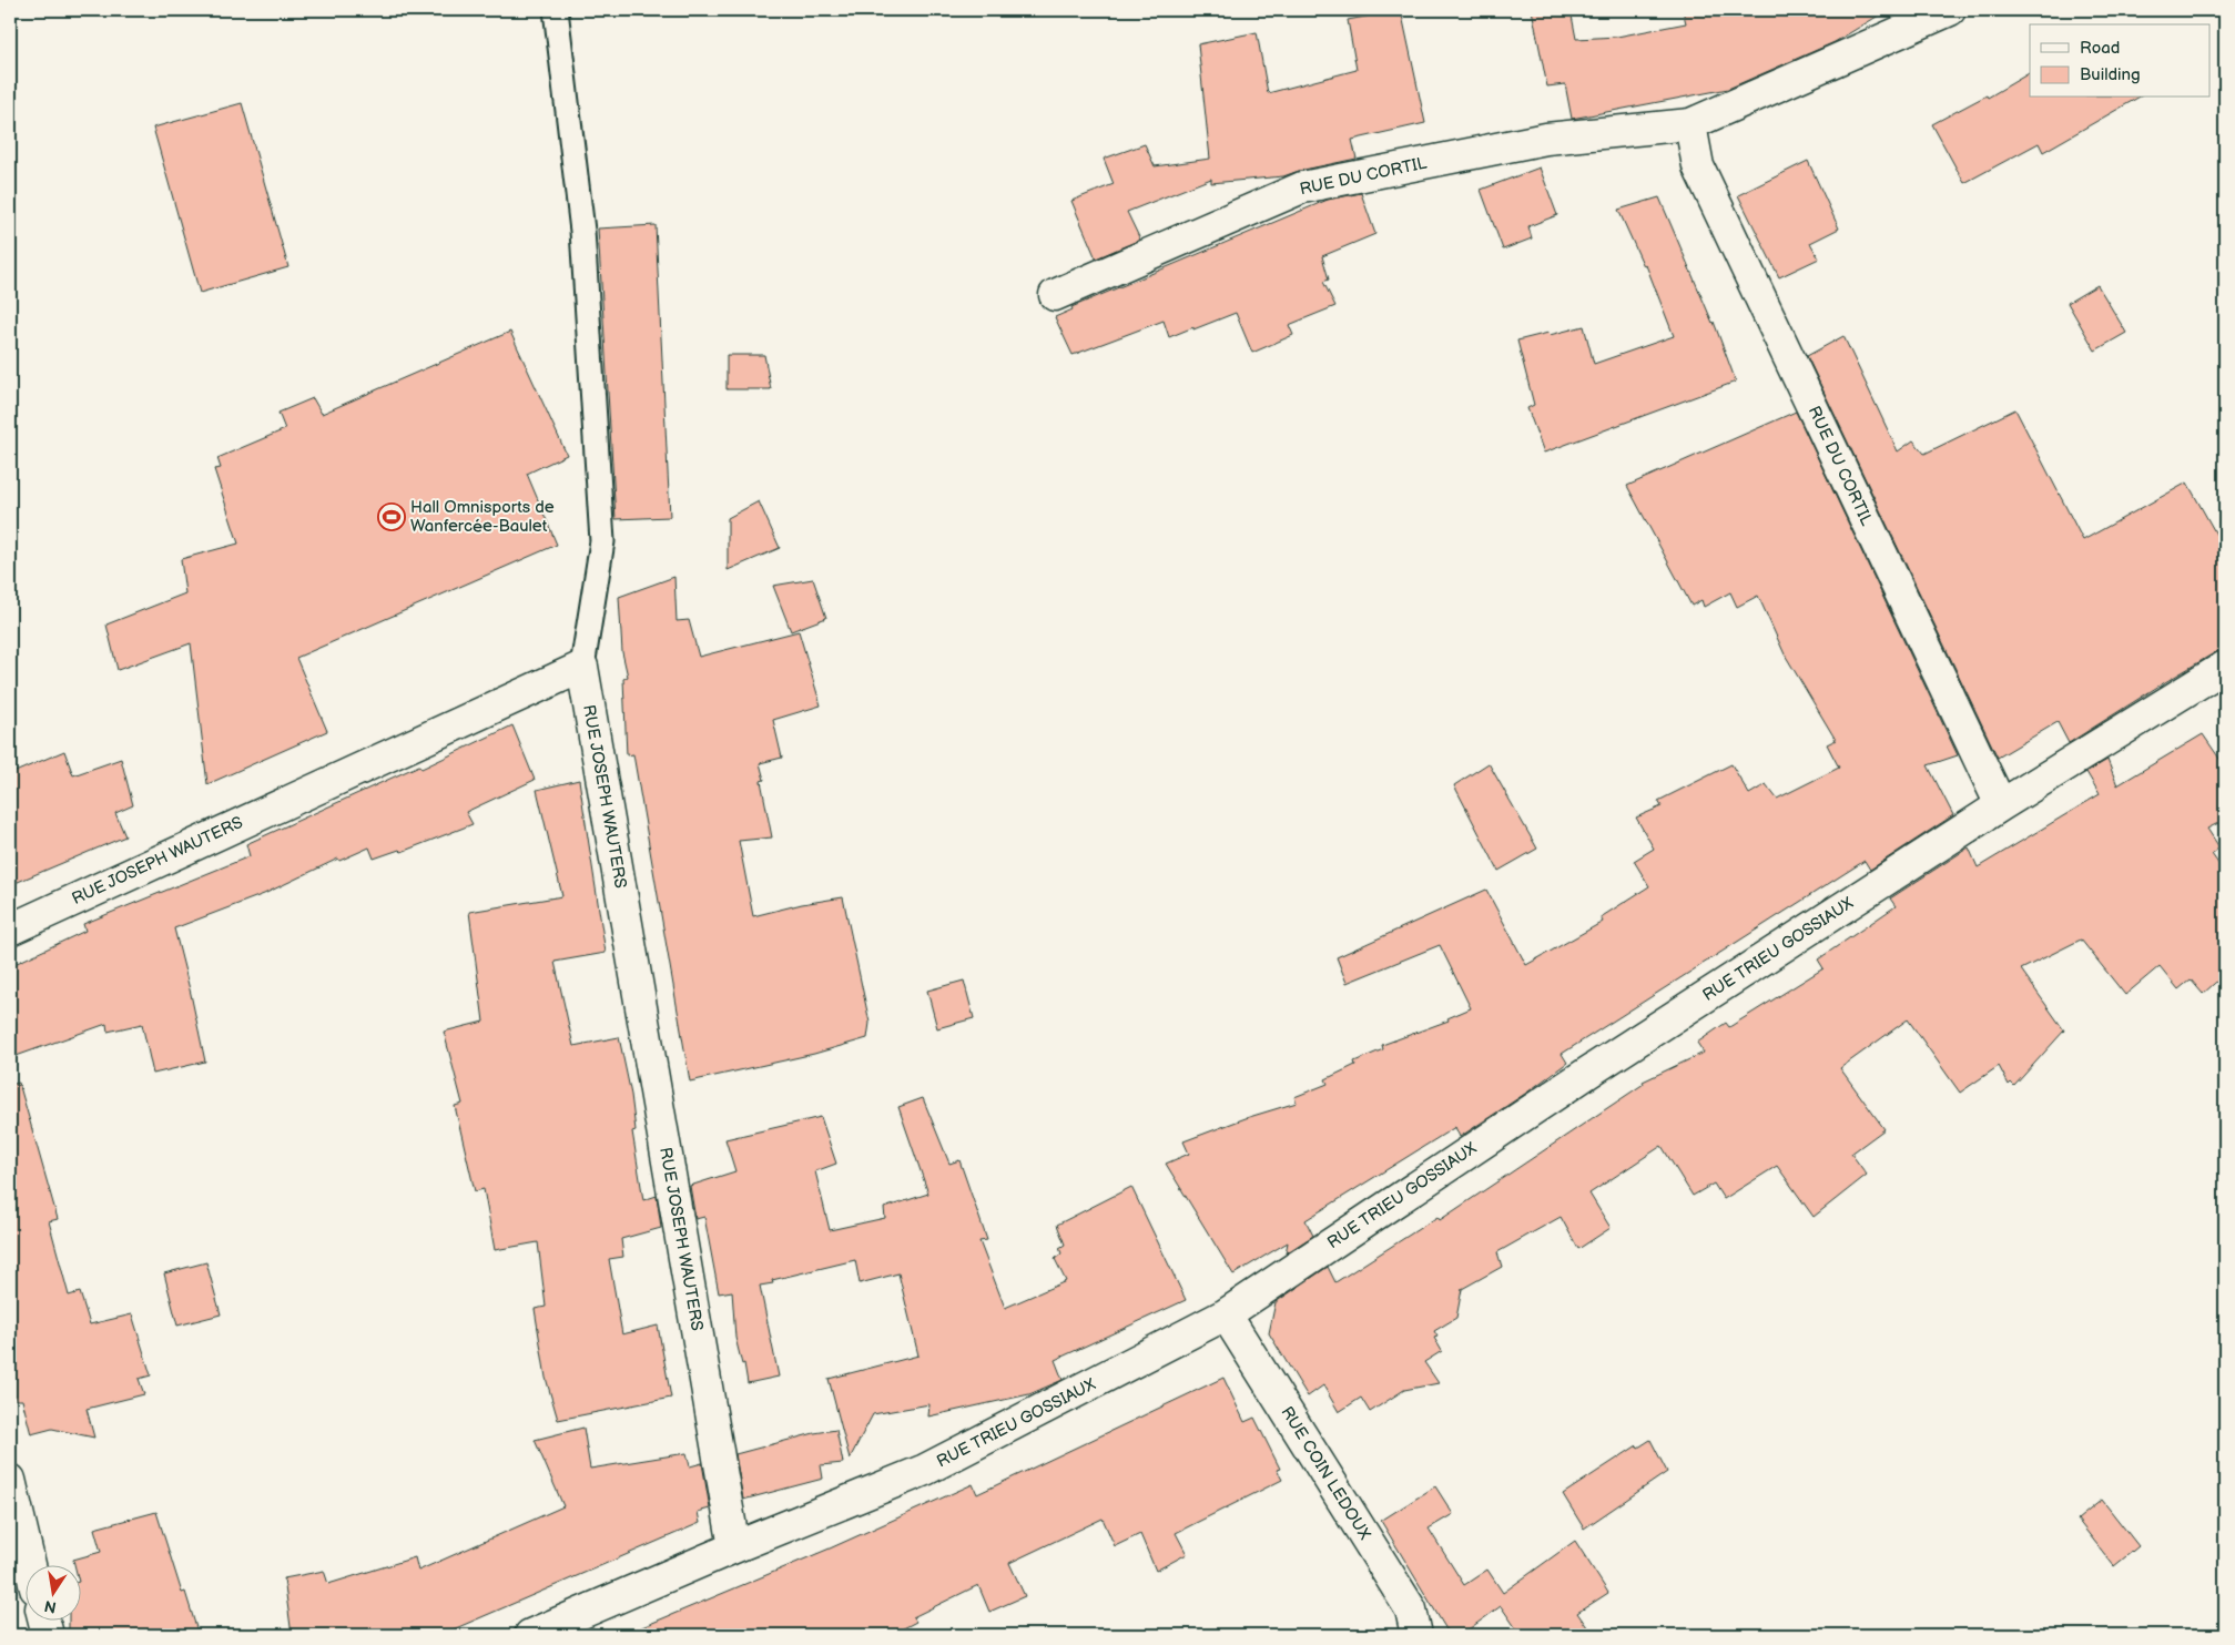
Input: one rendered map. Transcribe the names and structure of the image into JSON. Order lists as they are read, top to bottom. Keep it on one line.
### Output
{"streets":{"street":["RUE DU CORTIL","RUE JOSEPH WAUTERS","RUE TRIEU GOSSIAUX","RUE COIN LEDOUX"]},"crossings":[["RUE DU CORTIL","RUE TRIEU GOSSIAUX"],["RUE JOSEPH WAUTERS","RUE TRIEU GOSSIAUX"],["RUE TRIEU GOSSIAUX","RUE COIN LEDOUX"]],"places":{"sports":["Hall Omnisports de Wanfercée-Baulet"]},"legend":["Road","Building"],"north":"bottom"}
